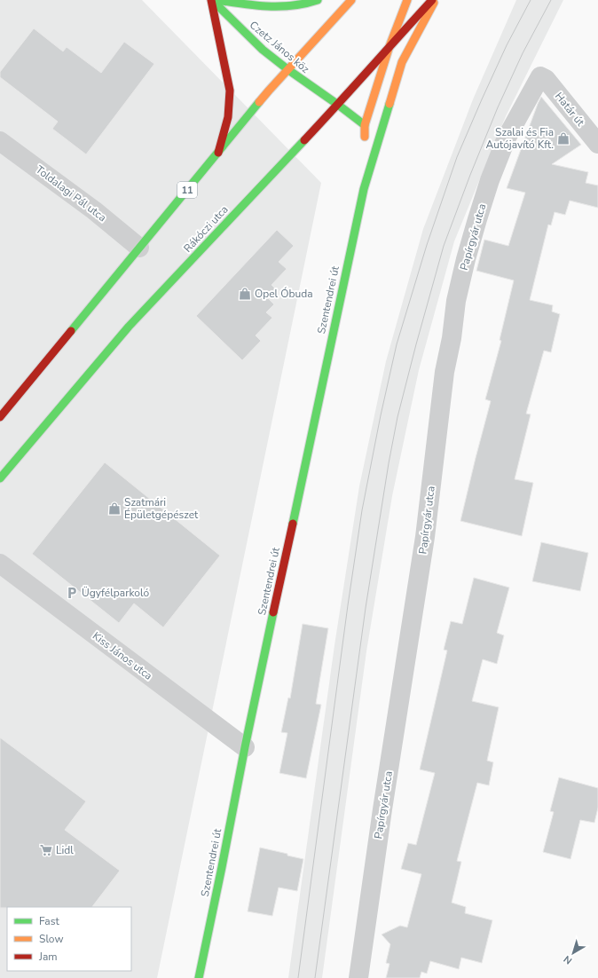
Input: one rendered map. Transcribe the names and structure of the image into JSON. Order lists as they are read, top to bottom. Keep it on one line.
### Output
{"streets":{"main road":["Czetz János köz","11","Rákóczi utca","Szentendrei út"],"street":["Határ út","Toldalagi Pál utca","Papírgyár utca","Kiss János utca"]},"crossings":[["Czetz János köz","11"],["Czetz János köz","Rákóczi utca"],["Határ út","Papírgyár utca"],["11","Toldalagi Pál utca"],["Szentendrei út","Kiss János utca"]],"places":{"shop":["Szalai és Fia Autójavító Kft.","Opel Óbuda","Szatmári Épületgépészet"],"parking":["Ügyfélparkoló"],"supermarket":["Lidl"]},"legend":["Fast","Slow","Jam"],"north":"bottom left"}
